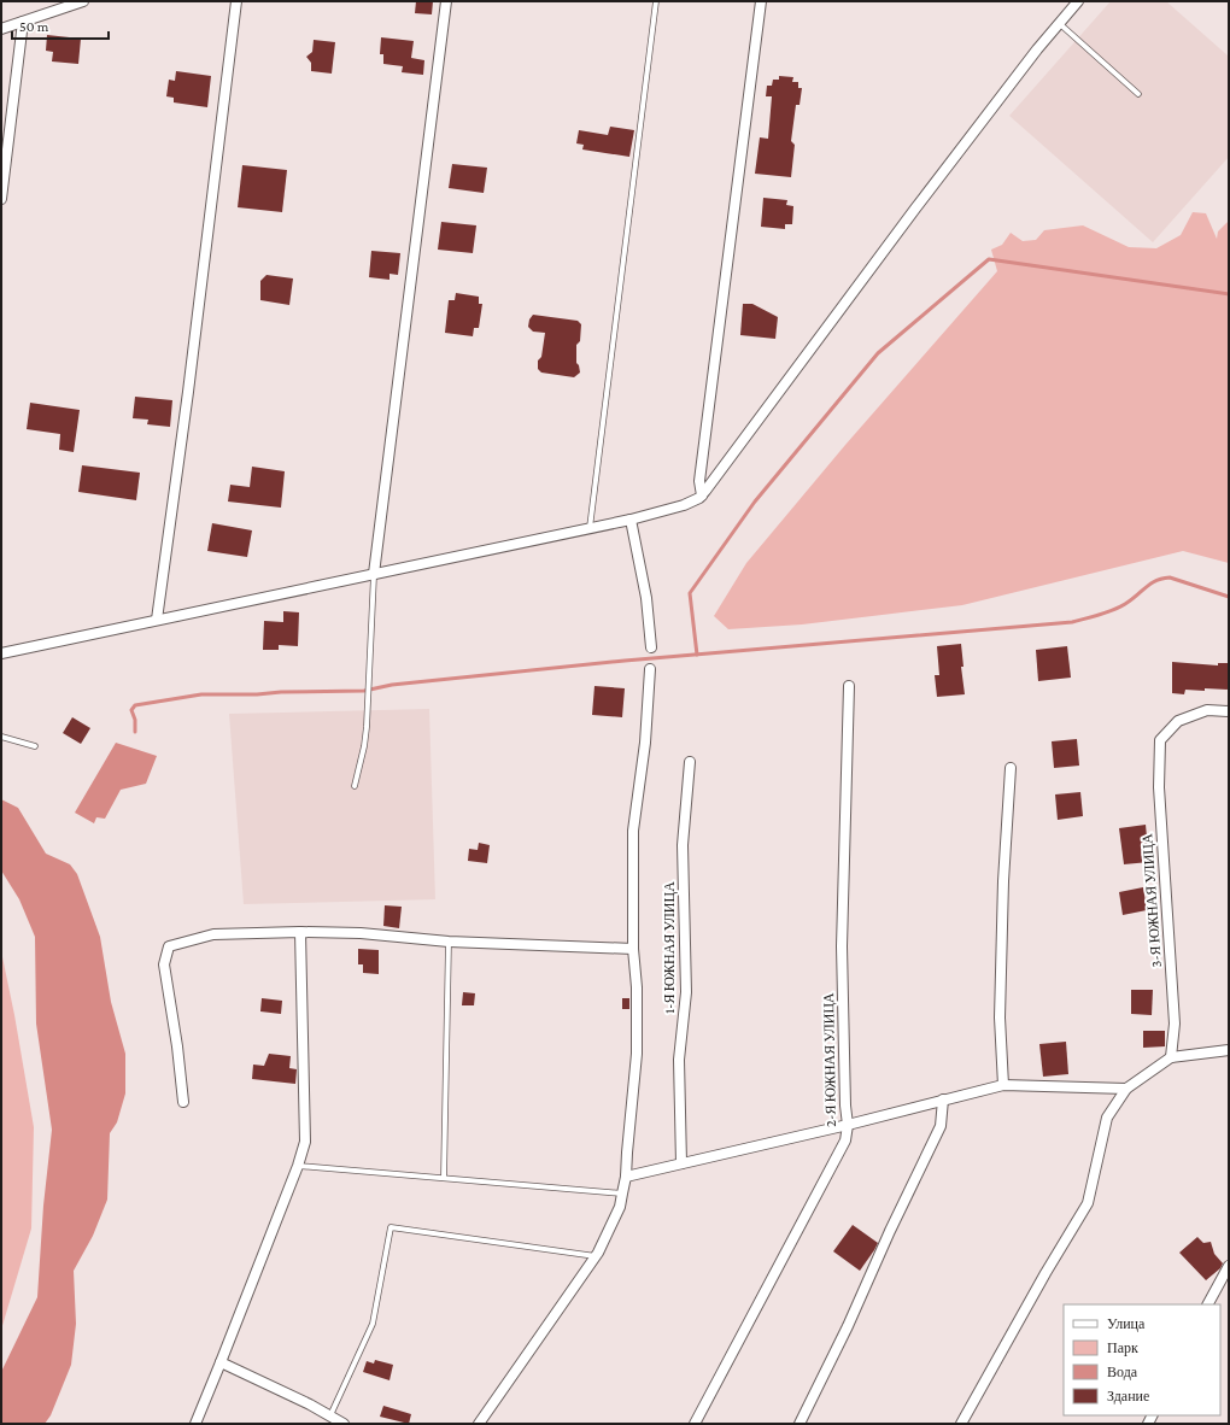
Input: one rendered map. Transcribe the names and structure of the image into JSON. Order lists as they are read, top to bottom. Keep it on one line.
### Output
{"streets":{"street":["3-Я ЮЖНАЯ УЛИЦА","1-Я ЮЖНАЯ УЛИЦА","2-Я ЮЖНАЯ УЛИЦА"]},"legend":["Улица","Парк","Вода","Здание"],"scale_bar":"50 m"}
